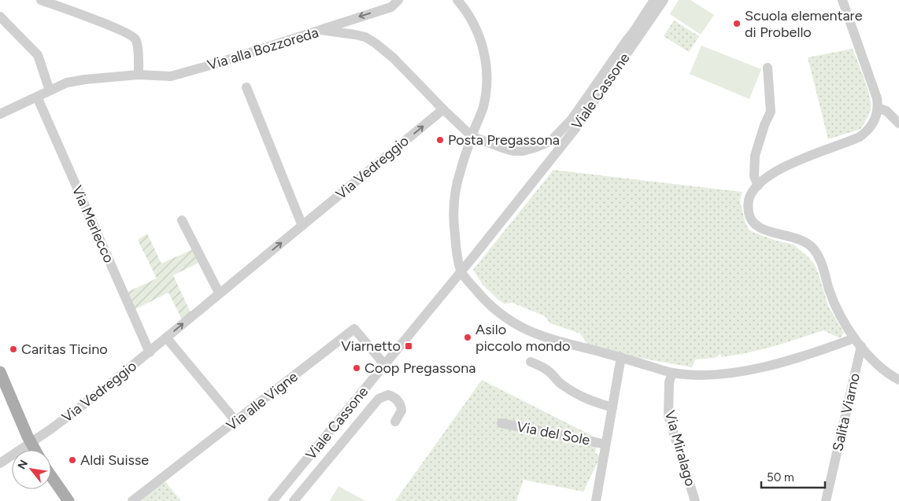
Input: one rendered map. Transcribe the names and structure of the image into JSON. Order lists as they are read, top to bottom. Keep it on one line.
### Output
{"streets":{"street":["Via alla Bozzoreda","Viale Cassone","Via Vedreggio","Via Merlecco","Via alle Vigne","Salita Viarno","Via del Sole","Via Miralago"]},"crossings":[["Via alla Bozzoreda","Via Vedreggio"],["Via alla Bozzoreda","Via Merlecco"],["Viale Cassone","Via alle Vigne"],["Via Vedreggio","Via Merlecco"]],"one_way":["Via Vedreggio"],"places":{"other":["Scuola elementare di Probello","Posta Pregassona","Asilo piccolo mondo","Caritas Ticino","Coop Pregassona","Aldi Suisse"],"transit":["Viarnetto"]},"scale_bar":"50 m","north":"top left"}
